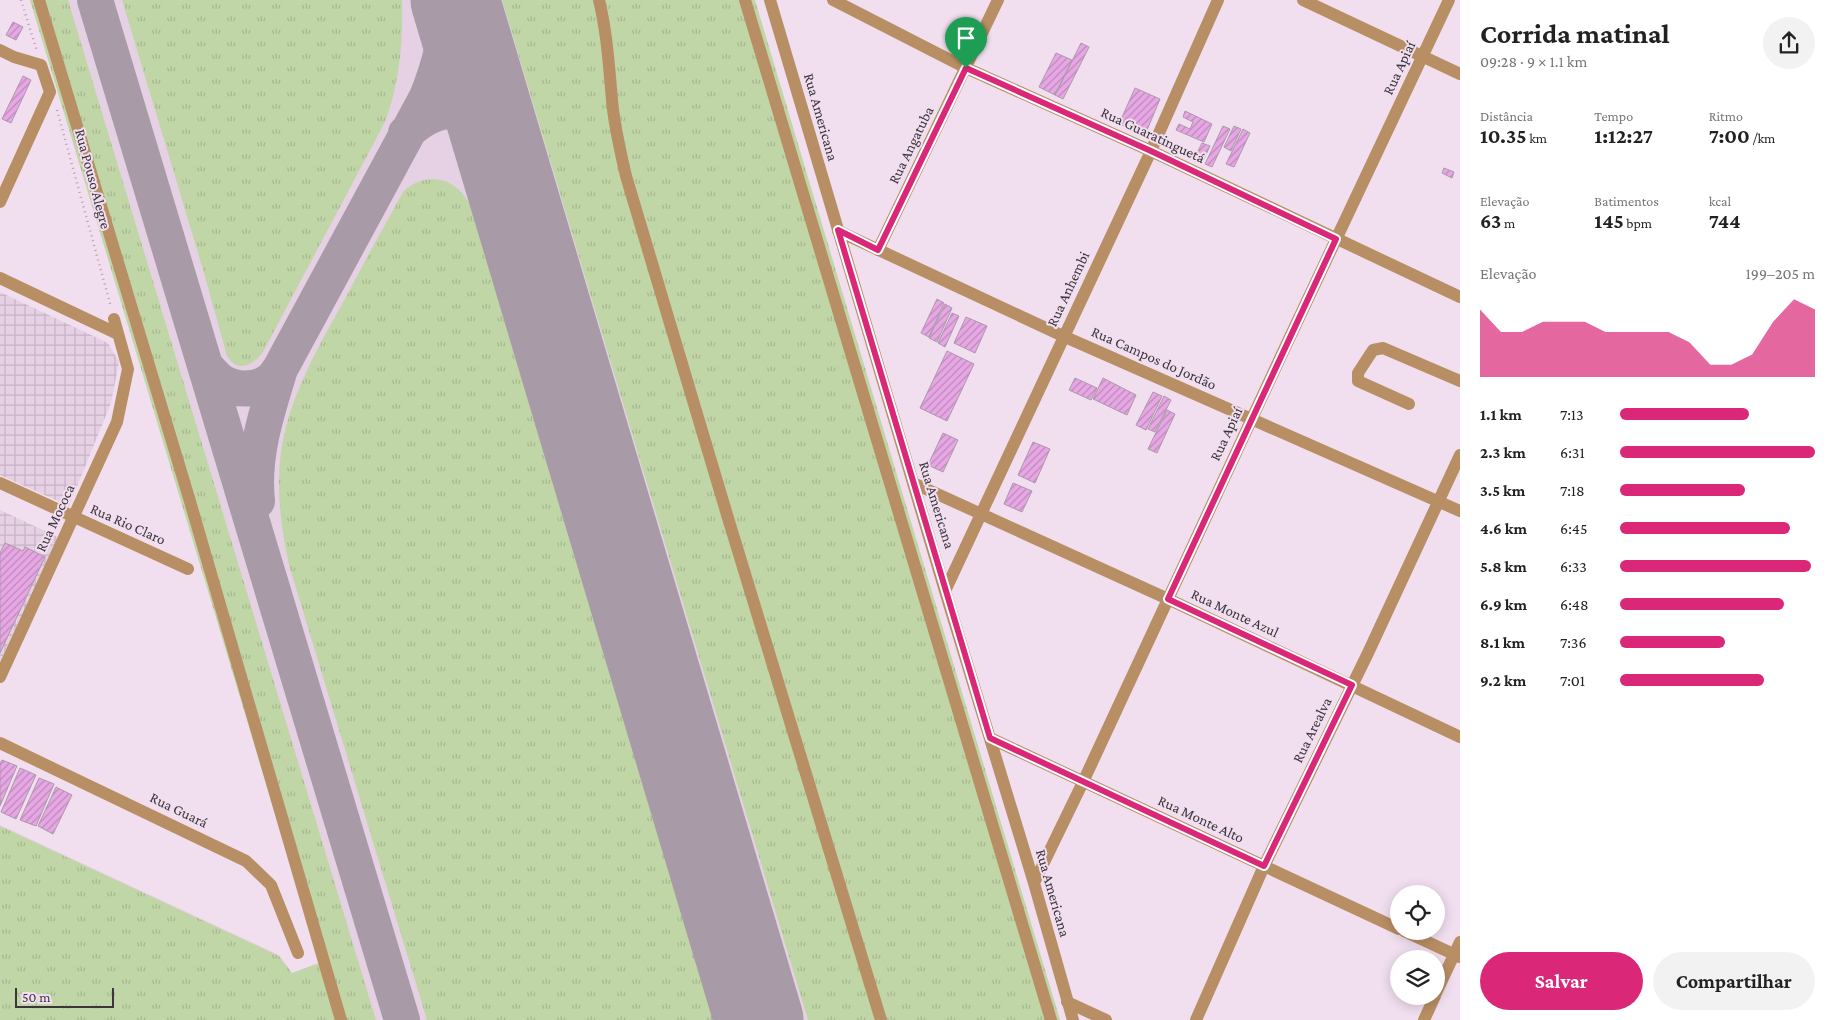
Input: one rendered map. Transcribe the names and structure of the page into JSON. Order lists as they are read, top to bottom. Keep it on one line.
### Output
{"streets":{"street":["Rua Apiaí","Rua Americana","Rua Guaratinguetá","Rua Angatuba","Rua Anhembi","Rua Campos do Jordão","Rua Mococa","Rua Rio Claro","Rua Monte Azul","Rua Arealva","Rua Guará","Rua Monte Alto"],"path":["Rua Pouso Alegre"]},"crossings":[["Rua Apiaí","Rua Americana"],["Rua Apiaí","Rua Guaratinguetá"],["Rua Apiaí","Rua Campos do Jordão"],["Rua Apiaí","Rua Monte Azul"],["Rua Apiaí","Rua Monte Alto"],["Rua Americana","Rua Anhembi"],["Rua Americana","Rua Campos do Jordão"],["Rua Americana","Rua Monte Azul"],["Rua Americana","Rua Monte Alto"],["Rua Guaratinguetá","Rua Angatuba"],["Rua Guaratinguetá","Rua Anhembi"],["Rua Angatuba","Rua Campos do Jordão"],["Rua Anhembi","Rua Campos do Jordão"],["Rua Anhembi","Rua Monte Azul"],["Rua Campos do Jordão","Rua Arealva"],["Rua Mococa","Rua Rio Claro"],["Rua Monte Azul","Rua Arealva"],["Rua Arealva","Rua Monte Alto"]],"scale_bar":"50 m","page":{"heading":["Corrida matinal","09:28 · 9 × 1.1 km"],"stats":[["Distância","10.35 km"],["Tempo","1:12:27"],["Ritmo","7:00 /km"],["Elevação","63 m"],["Batimentos","145 bpm"],["kcal","744"]],"chart":["Elevação","199–205 m"],"list":[{"name":"1.1 km","note":"7:13"},{"name":"2.3 km","note":"6:31"},{"name":"3.5 km","note":"7:18"},{"name":"4.6 km","note":"6:45"},{"name":"5.8 km","note":"6:33"},{"name":"6.9 km","note":"6:48"},{"name":"8.1 km","note":"7:36"},{"name":"9.2 km","note":"7:01"}],"buttons":["Salvar","Compartilhar"],"scale":"50 m"}}
